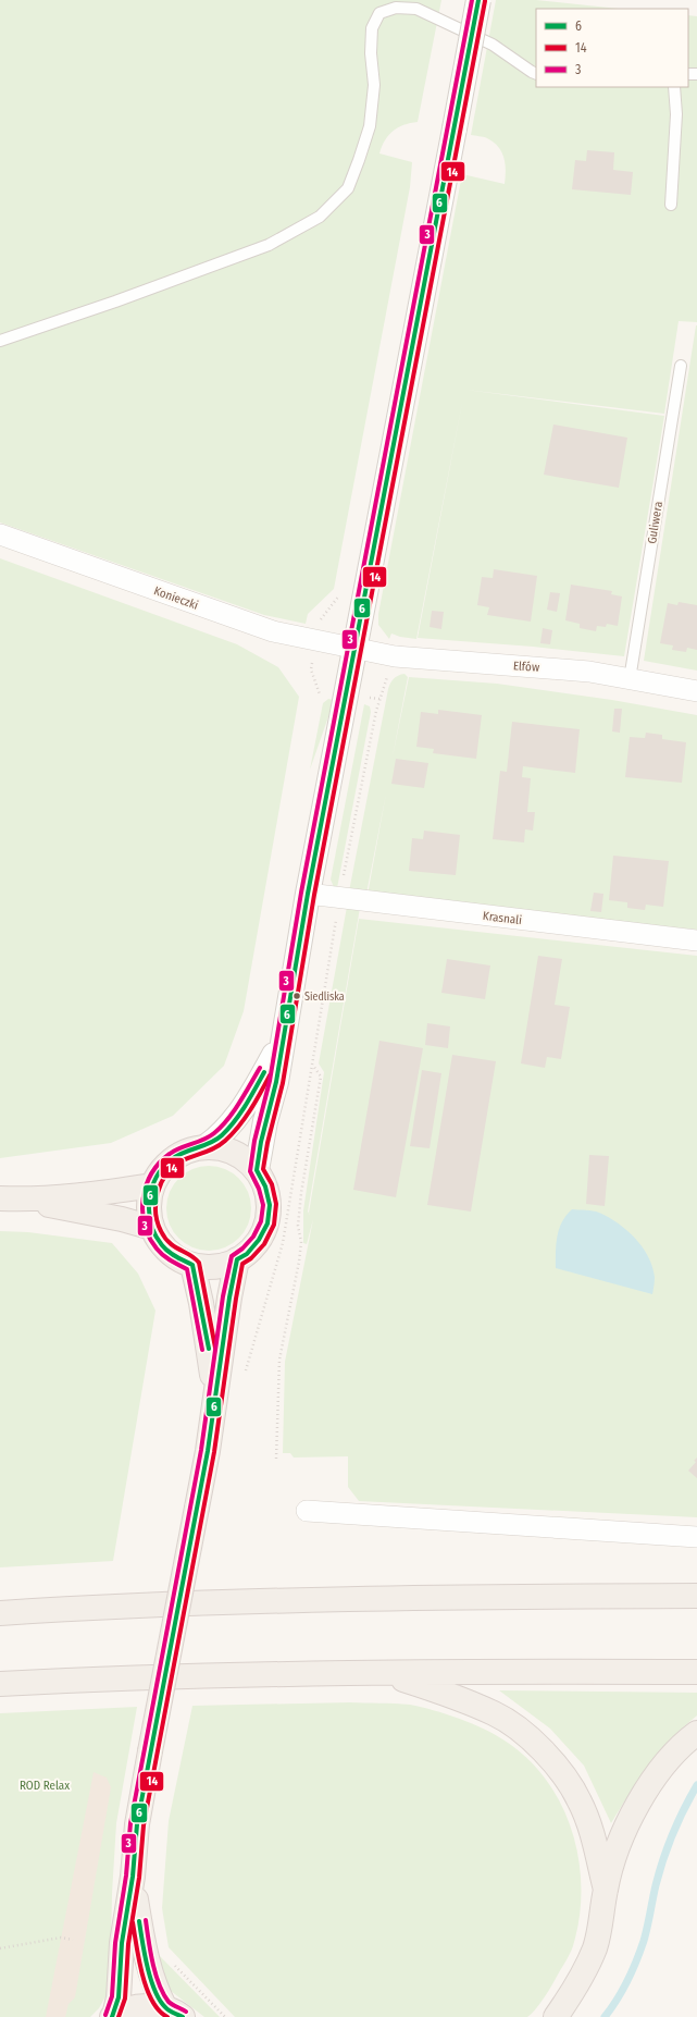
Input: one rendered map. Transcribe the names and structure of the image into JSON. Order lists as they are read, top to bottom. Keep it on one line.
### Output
{"streets":{"street":["Konieczki","Elfów","Krasnali"],"lane":["Guliwera"]},"crossings":[["Guliwera","Elfów"],["Konieczki","Elfów"]],"parks":["ROD Relax"],"places":["Siedliska"],"lines":["transit line 6","transit line 3","transit line 14"],"legend":["6","14","3"]}
